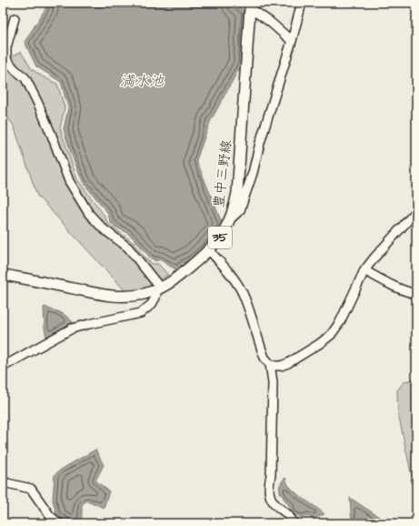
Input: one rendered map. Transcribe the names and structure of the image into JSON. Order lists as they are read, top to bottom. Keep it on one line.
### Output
{"streets":{"main road":["豊中三野線","35"]},"water":["満水池"]}
